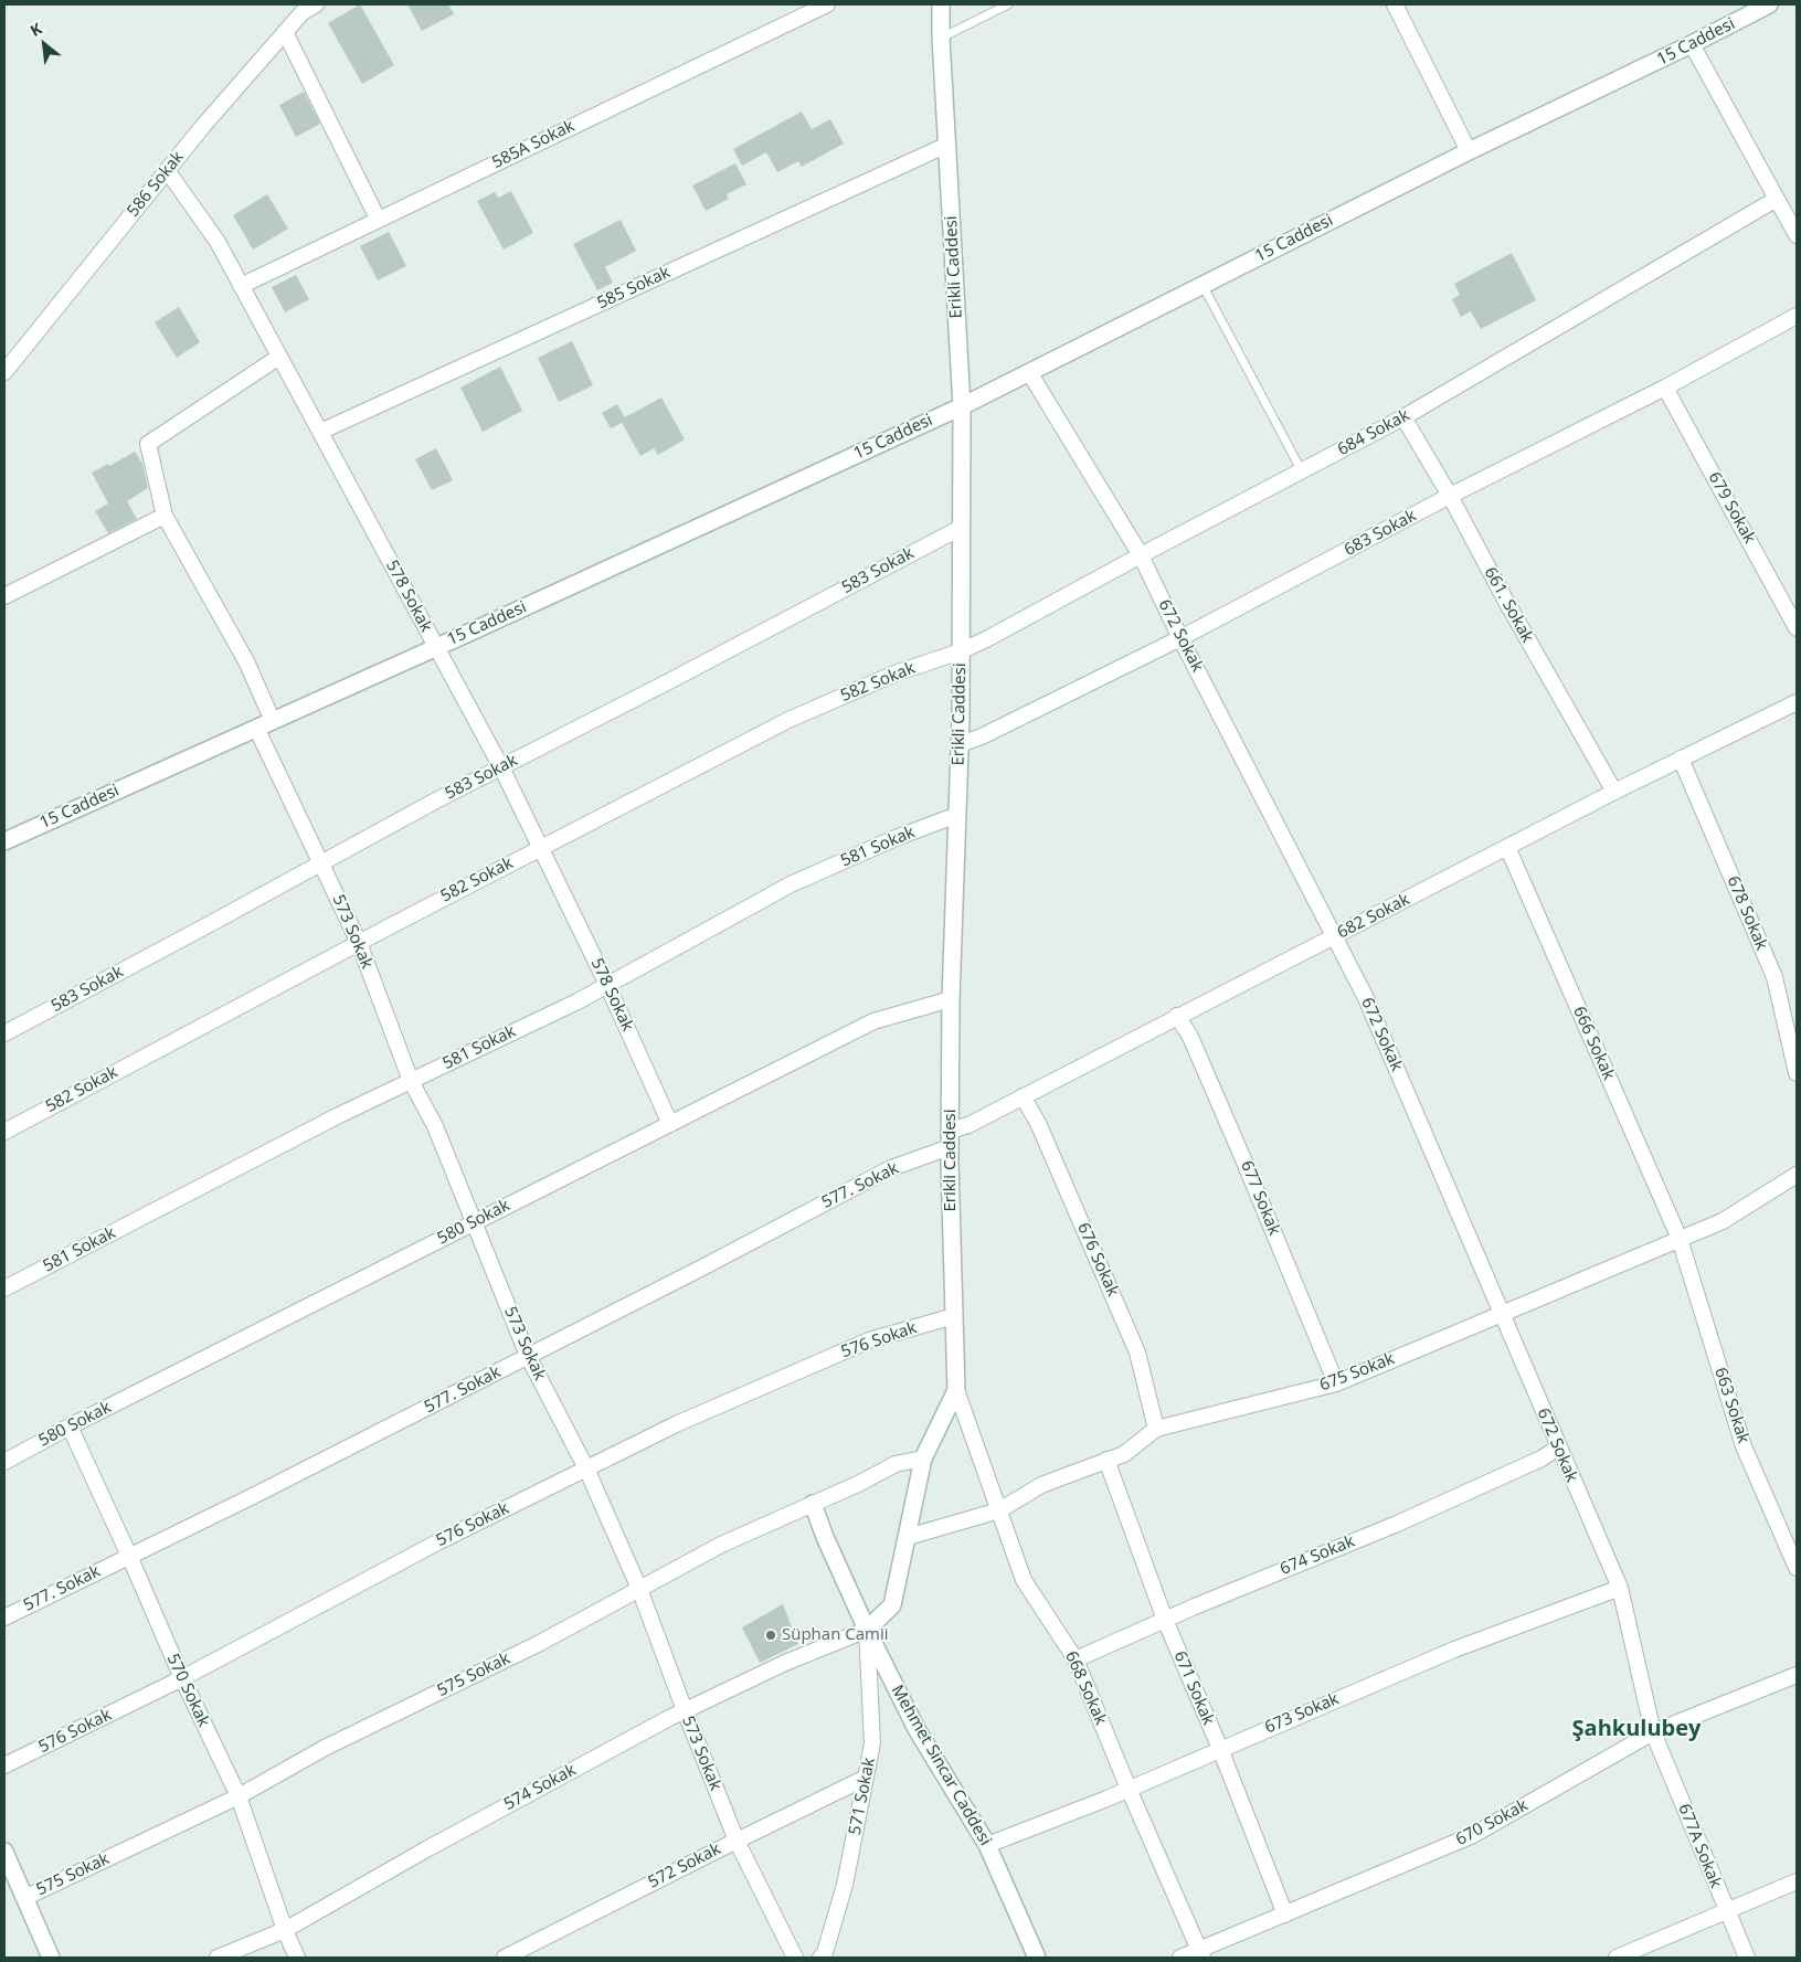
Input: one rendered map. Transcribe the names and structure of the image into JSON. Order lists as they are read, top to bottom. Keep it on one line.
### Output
{"streets":{"street":["15 Caddesi","585A Sokak","586 Sokak","Erikli Caddesi","585 Sokak","684 Sokak","679 Sokak","683 Sokak","583 Sokak","578 Sokak","661. Sokak","672 Sokak","582 Sokak","581 Sokak","678 Sokak","682 Sokak","573 Sokak","666 Sokak","577. Sokak","677 Sokak","580 Sokak","676 Sokak","576 Sokak","675 Sokak","663 Sokak","674 Sokak","575 Sokak","668 Sokak","671 Sokak","570 Sokak","673 Sokak","Mehmet Sincar Caddesi","574 Sokak","571 Sokak","670 Sokak","677A Sokak","572 Sokak"]},"crossings":[["15 Caddesi","Erikli Caddesi"],["15 Caddesi","578 Sokak"],["15 Caddesi","672 Sokak"],["15 Caddesi","573 Sokak"],["585A Sokak","578 Sokak"],["586 Sokak","578 Sokak"],["Erikli Caddesi","585 Sokak"],["Erikli Caddesi","684 Sokak"],["Erikli Caddesi","683 Sokak"],["Erikli Caddesi","583 Sokak"],["Erikli Caddesi","582 Sokak"],["Erikli Caddesi","581 Sokak"],["Erikli Caddesi","682 Sokak"],["Erikli Caddesi","577. Sokak"],["Erikli Caddesi","580 Sokak"],["Erikli Caddesi","576 Sokak"],["Erikli Caddesi","668 Sokak"],["585 Sokak","578 Sokak"],["684 Sokak","661. Sokak"],["684 Sokak","672 Sokak"],["684 Sokak","582 Sokak"],["679 Sokak","683 Sokak"],["683 Sokak","661. Sokak"],["683 Sokak","672 Sokak"],["583 Sokak","578 Sokak"],["583 Sokak","573 Sokak"],["578 Sokak","582 Sokak"],["578 Sokak","581 Sokak"],["578 Sokak","580 Sokak"],["661. Sokak","682 Sokak"],["672 Sokak","682 Sokak"],["672 Sokak","675 Sokak"],["672 Sokak","674 Sokak"],["672 Sokak","673 Sokak"],["672 Sokak","670 Sokak"],["672 Sokak","677A Sokak"],["582 Sokak","573 Sokak"],["581 Sokak","573 Sokak"],["678 Sokak","682 Sokak"],["682 Sokak","666 Sokak"],["682 Sokak","577. Sokak"],["682 Sokak","677 Sokak"],["682 Sokak","676 Sokak"],["573 Sokak","577. Sokak"],["573 Sokak","580 Sokak"],["573 Sokak","576 Sokak"],["573 Sokak","575 Sokak"],["573 Sokak","574 Sokak"],["573 Sokak","572 Sokak"],["666 Sokak","675 Sokak"],["666 Sokak","663 Sokak"],["577. Sokak","570 Sokak"],["677 Sokak","675 Sokak"],["580 Sokak","570 Sokak"],["676 Sokak","675 Sokak"],["576 Sokak","570 Sokak"],["675 Sokak","663 Sokak"],["675 Sokak","668 Sokak"],["675 Sokak","671 Sokak"],["674 Sokak","668 Sokak"],["674 Sokak","671 Sokak"],["575 Sokak","570 Sokak"],["575 Sokak","Mehmet Sincar Caddesi"],["668 Sokak","673 Sokak"],["668 Sokak","670 Sokak"],["671 Sokak","673 Sokak"],["671 Sokak","670 Sokak"],["570 Sokak","574 Sokak"],["673 Sokak","Mehmet Sincar Caddesi"],["Mehmet Sincar Caddesi","574 Sokak"],["Mehmet Sincar Caddesi","571 Sokak"],["574 Sokak","571 Sokak"],["571 Sokak","572 Sokak"],["670 Sokak","677A Sokak"]],"districts":["Şahkulubey"],"places":["Süphan Camii"],"north":"top left"}
